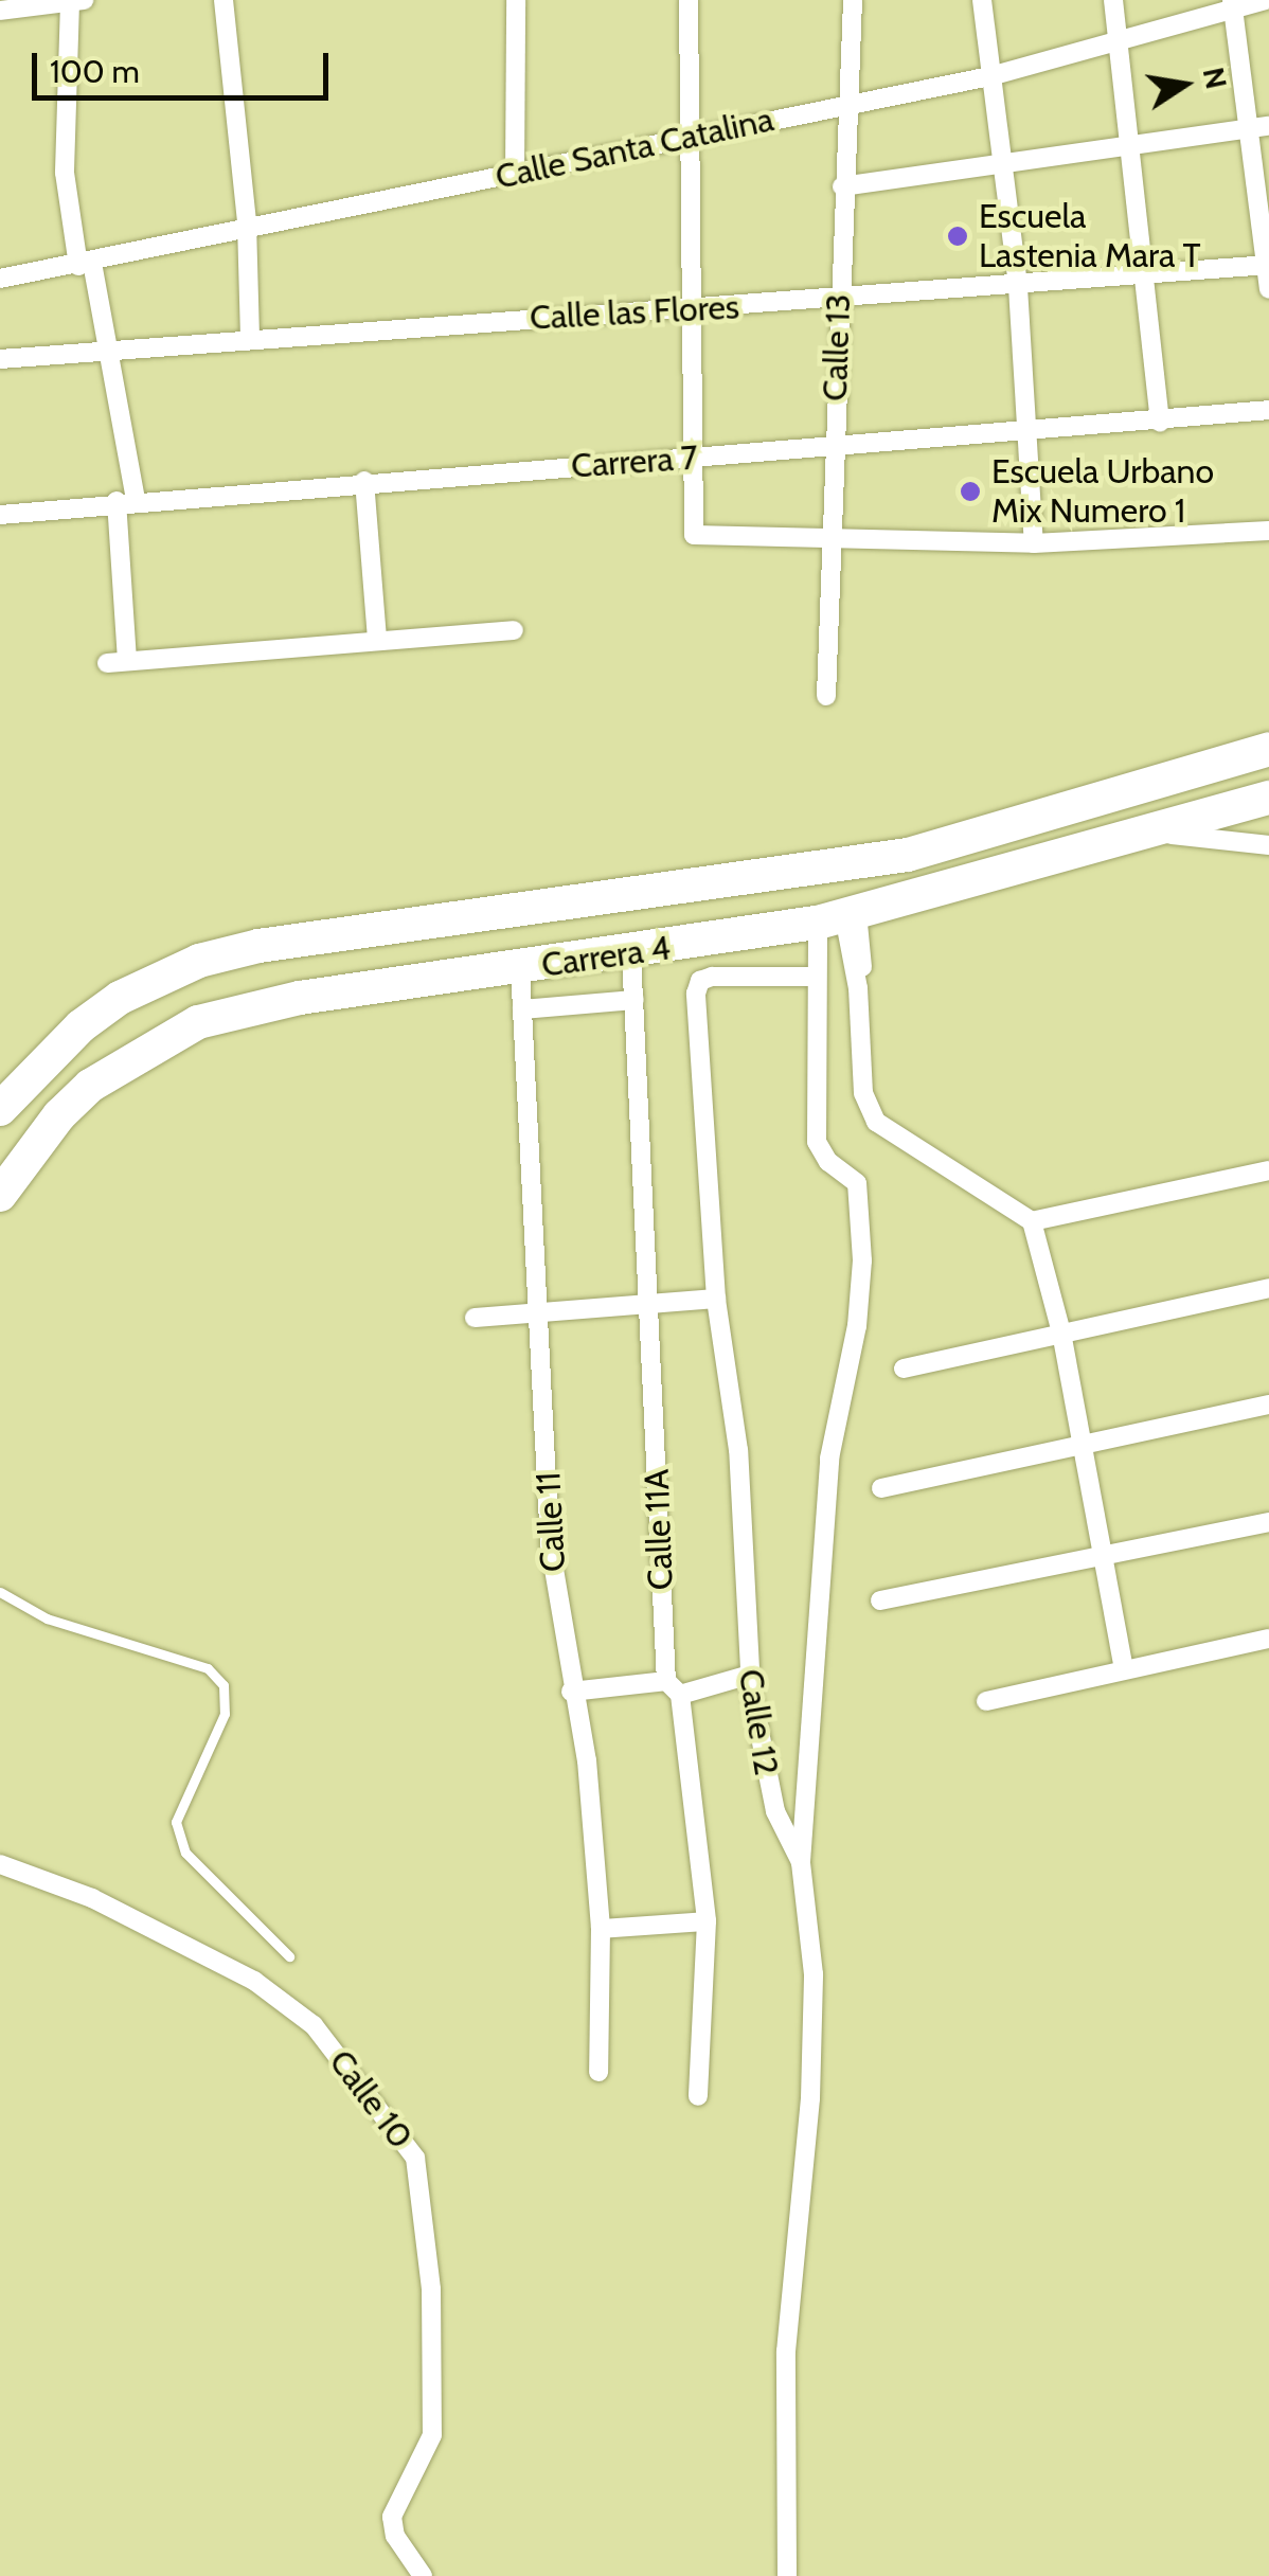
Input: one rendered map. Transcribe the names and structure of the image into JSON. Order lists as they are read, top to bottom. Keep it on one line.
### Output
{"streets":{"highway":["Carrera 4"],"street":["Calle Santa Catalina","Calle las Flores","Calle 13","Carrera 7","Calle 11","Calle 11A","Calle 12","Calle 10"]},"crossings":[["Calle Santa Catalina","Calle 13"],["Calle las Flores","Calle 13"],["Calle 13","Carrera 7"],["Carrera 4","Calle 11"],["Carrera 4","Calle 11A"]],"places":["Escuela Lastenia Mara T","Escuela Urbano Mix Numero 1"],"scale_bar":"100 m","north":"right"}
